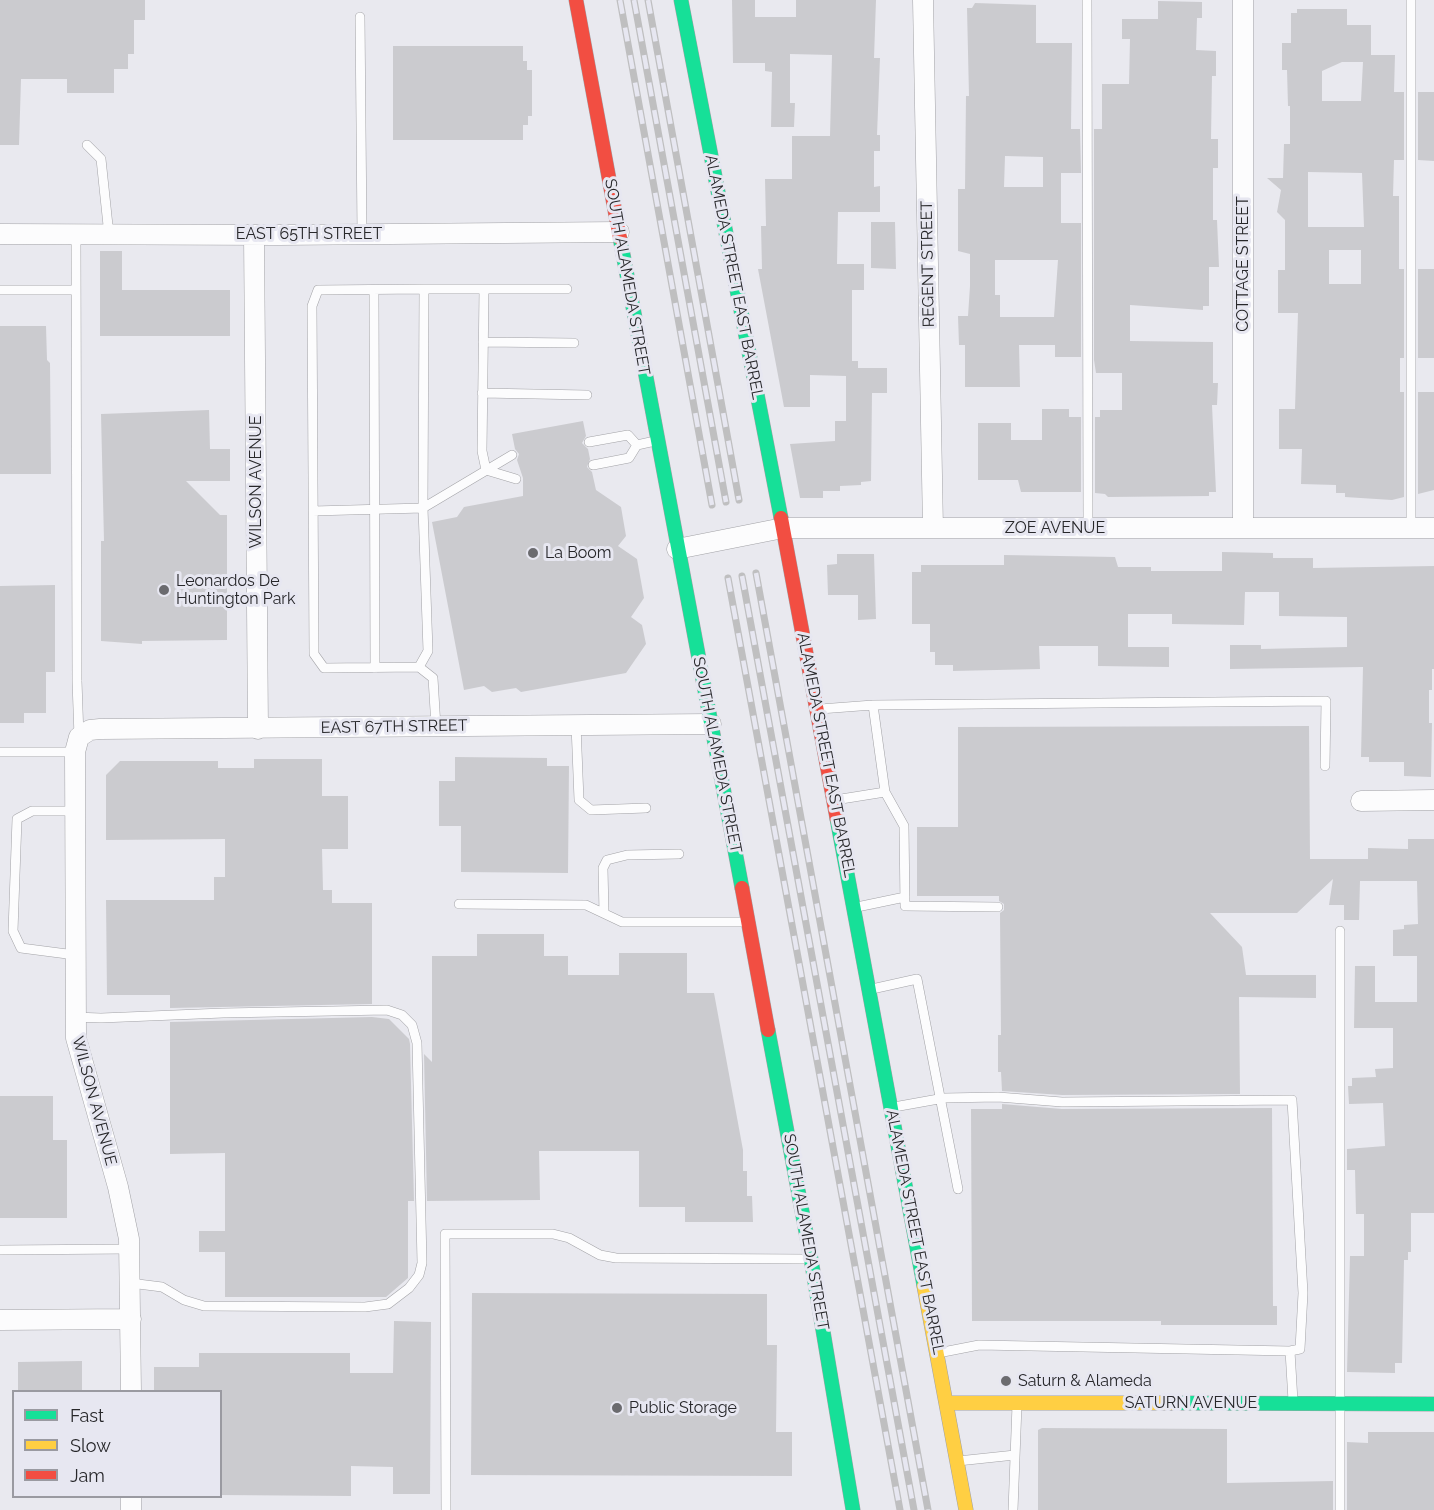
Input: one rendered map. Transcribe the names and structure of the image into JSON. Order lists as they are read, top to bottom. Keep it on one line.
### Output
{"streets":{"street":["EAST 65TH STREET","REGENT STREET","COTTAGE STREET","SOUTH ALAMEDA STREET","ALAMEDA STREET EAST BARREL","WILSON AVENUE","ZOE AVENUE","EAST 67TH STREET","SATURN AVENUE"]},"crossings":[["EAST 65TH STREET","SOUTH ALAMEDA STREET"],["EAST 65TH STREET","WILSON AVENUE"],["REGENT STREET","ZOE AVENUE"],["COTTAGE STREET","ZOE AVENUE"],["SOUTH ALAMEDA STREET","ZOE AVENUE"],["SOUTH ALAMEDA STREET","EAST 67TH STREET"],["ALAMEDA STREET EAST BARREL","ZOE AVENUE"],["ALAMEDA STREET EAST BARREL","SATURN AVENUE"],["WILSON AVENUE","EAST 67TH STREET"]],"places":["La Boom","Leonardos De Huntington Park","Saturn & Alameda","Public Storage"],"legend":["Fast","Slow","Jam"]}
